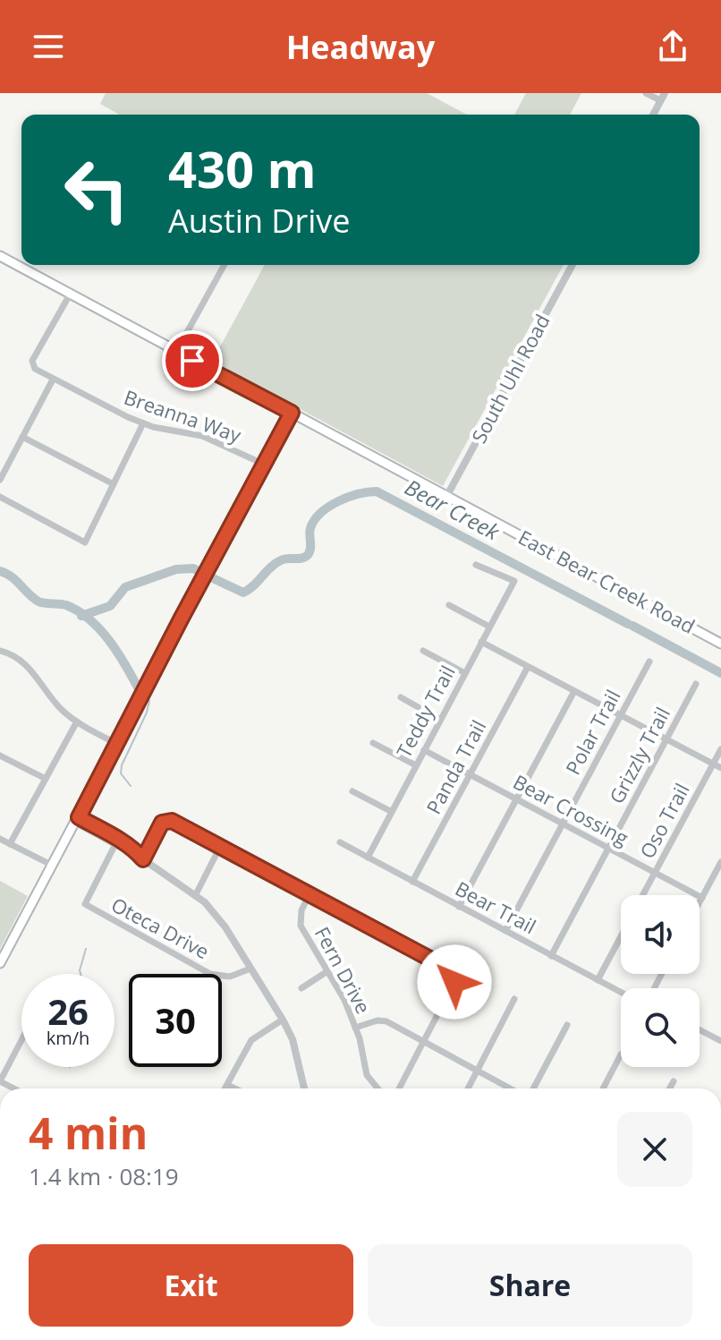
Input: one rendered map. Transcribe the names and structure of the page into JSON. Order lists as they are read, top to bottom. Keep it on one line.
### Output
{"streets":{"main road":["East Bear Creek Road"],"street":["South Uhl Road","Breanna Way","Teddy Trail","Polar Trail","Grizzly Trail","Panda Trail","Bear Crossing","Oso Trail","Bear Trail","Oteca Drive","Fern Drive"]},"crossings":[["South Uhl Road","East Bear Creek Road"],["Teddy Trail","Bear Crossing"],["Teddy Trail","Bear Trail"],["Polar Trail","Bear Crossing"],["Polar Trail","Bear Trail"],["Grizzly Trail","Bear Crossing"],["Grizzly Trail","Bear Trail"],["Panda Trail","Bear Crossing"],["Panda Trail","Bear Trail"],["Bear Crossing","Oso Trail"]],"water":["Bear Creek"],"page":{"header":"Headway","turn":["430 m","Austin Drive"],"speed":"26 km/h","limit":"30","heading":["4 min","1.4 km · 08:19"],"buttons":["Exit","Share"]}}
